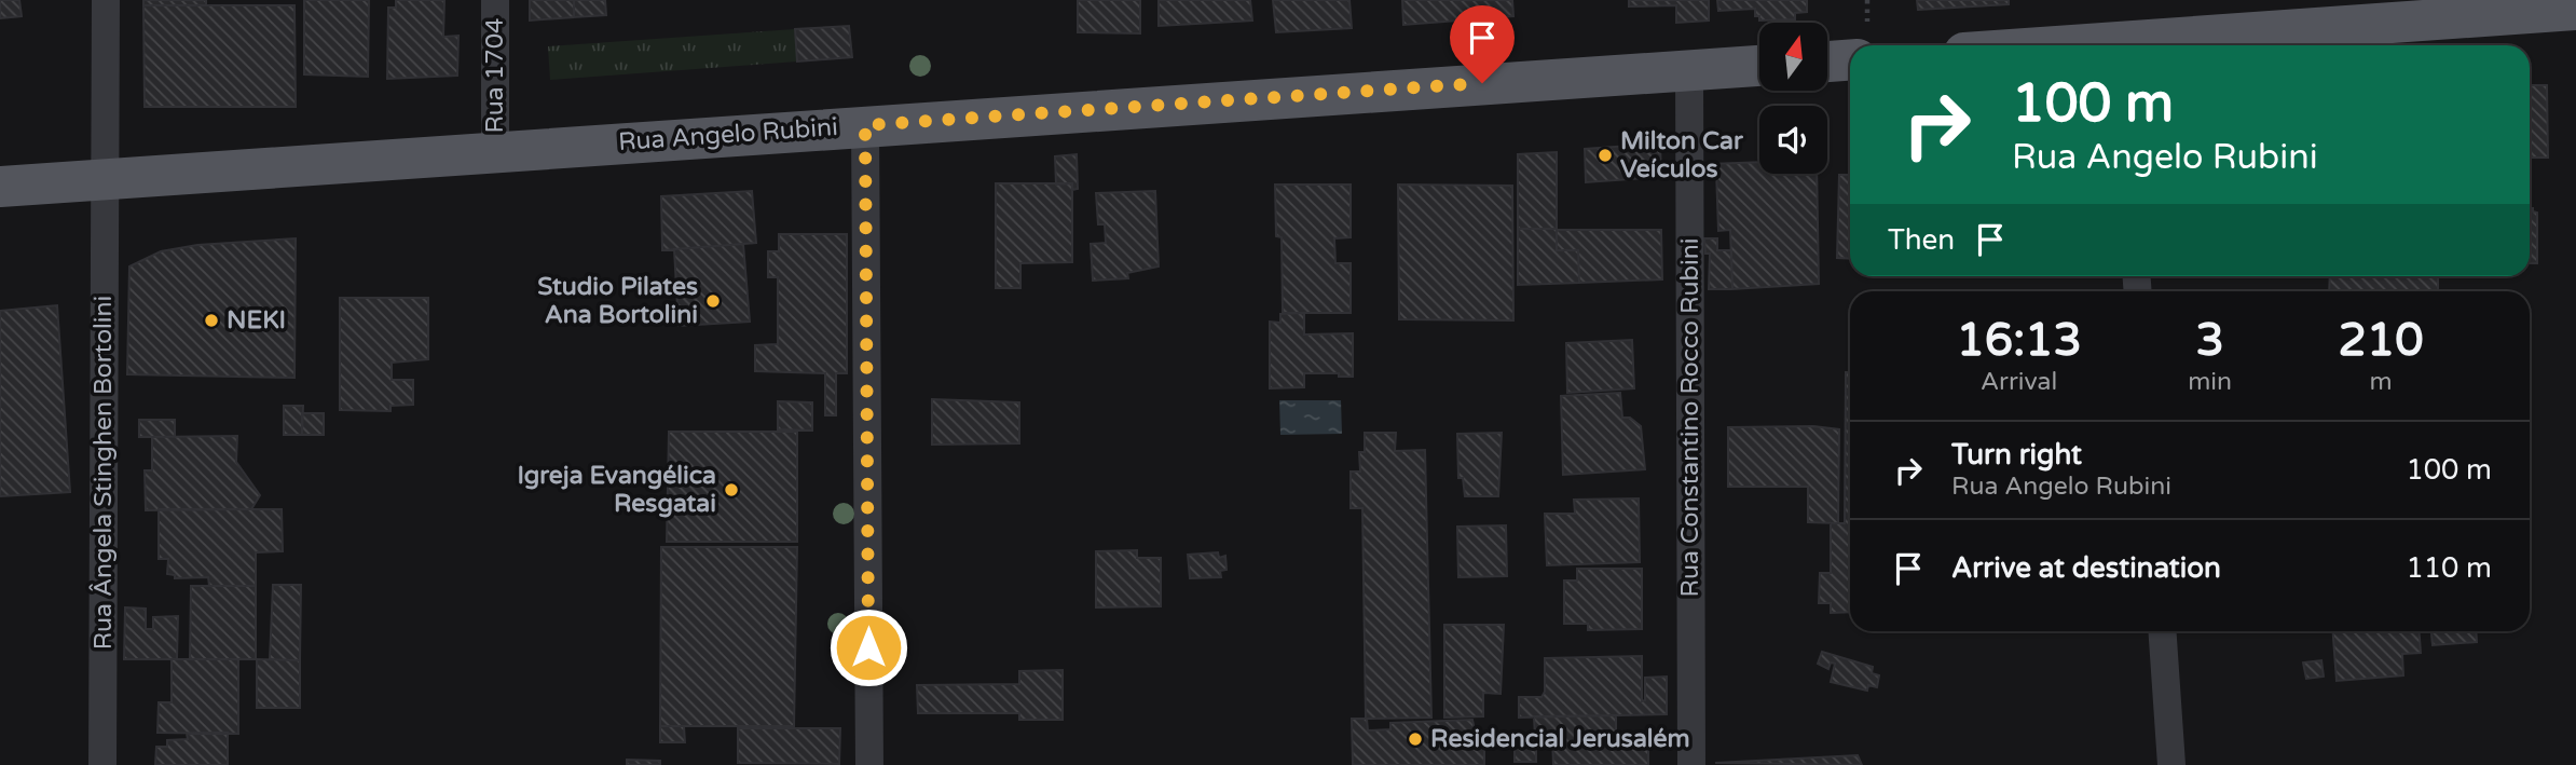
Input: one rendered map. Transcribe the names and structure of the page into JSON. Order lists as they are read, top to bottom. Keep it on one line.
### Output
{"streets":{"main road":["Rua Angelo Rubini"],"street":["Rua 1704","Rua Constantino Rocco Rubini","Rua Ângela Stinghen Bortolini"]},"crossings":[["Rua 1704","Rua Angelo Rubini"],["Rua Angelo Rubini","Rua Constantino Rocco Rubini"],["Rua Angelo Rubini","Rua Ângela Stinghen Bortolini"]],"places":["Milton Car Veículos","Studio Pilates Ana Bortolini","NEKI","Igreja Evangélica Resgatai","Residencial Jerusalém"],"north":"top","page":{"turn":["100 m","Rua Angelo Rubini"],"then":"Then","eta":["16:13","Arrival","3","min","210","m"],"list":[{"name":"Turn right","note":"Rua Angelo Rubini","value":"100 m"},{"name":"Arrive at destination","value":"110 m"}]}}
